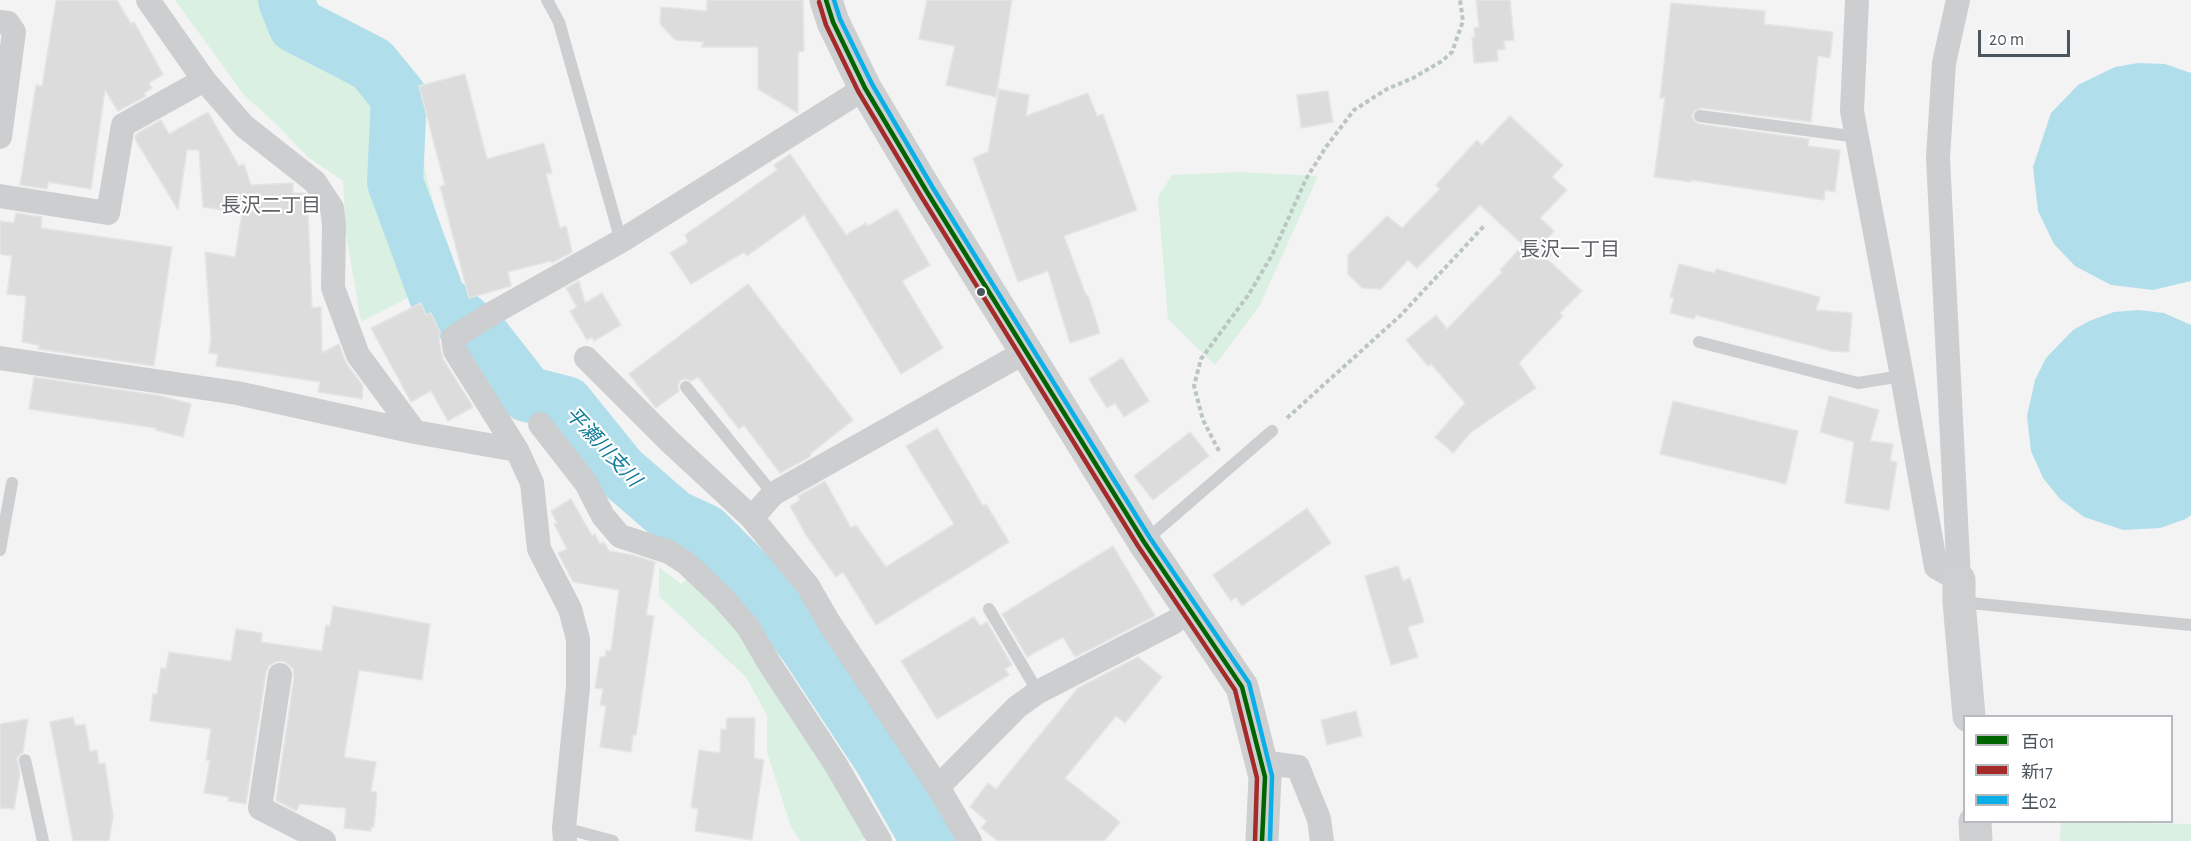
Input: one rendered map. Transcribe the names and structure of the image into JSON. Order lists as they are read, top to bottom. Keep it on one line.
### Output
{"districts":["長沢二丁目","長沢一丁目"],"water":["平瀬川支川"],"lines":["transit line 百01","transit line 生02","transit line 新17"],"legend":["百01","新17","生02"],"scale_bar":"20 m"}
